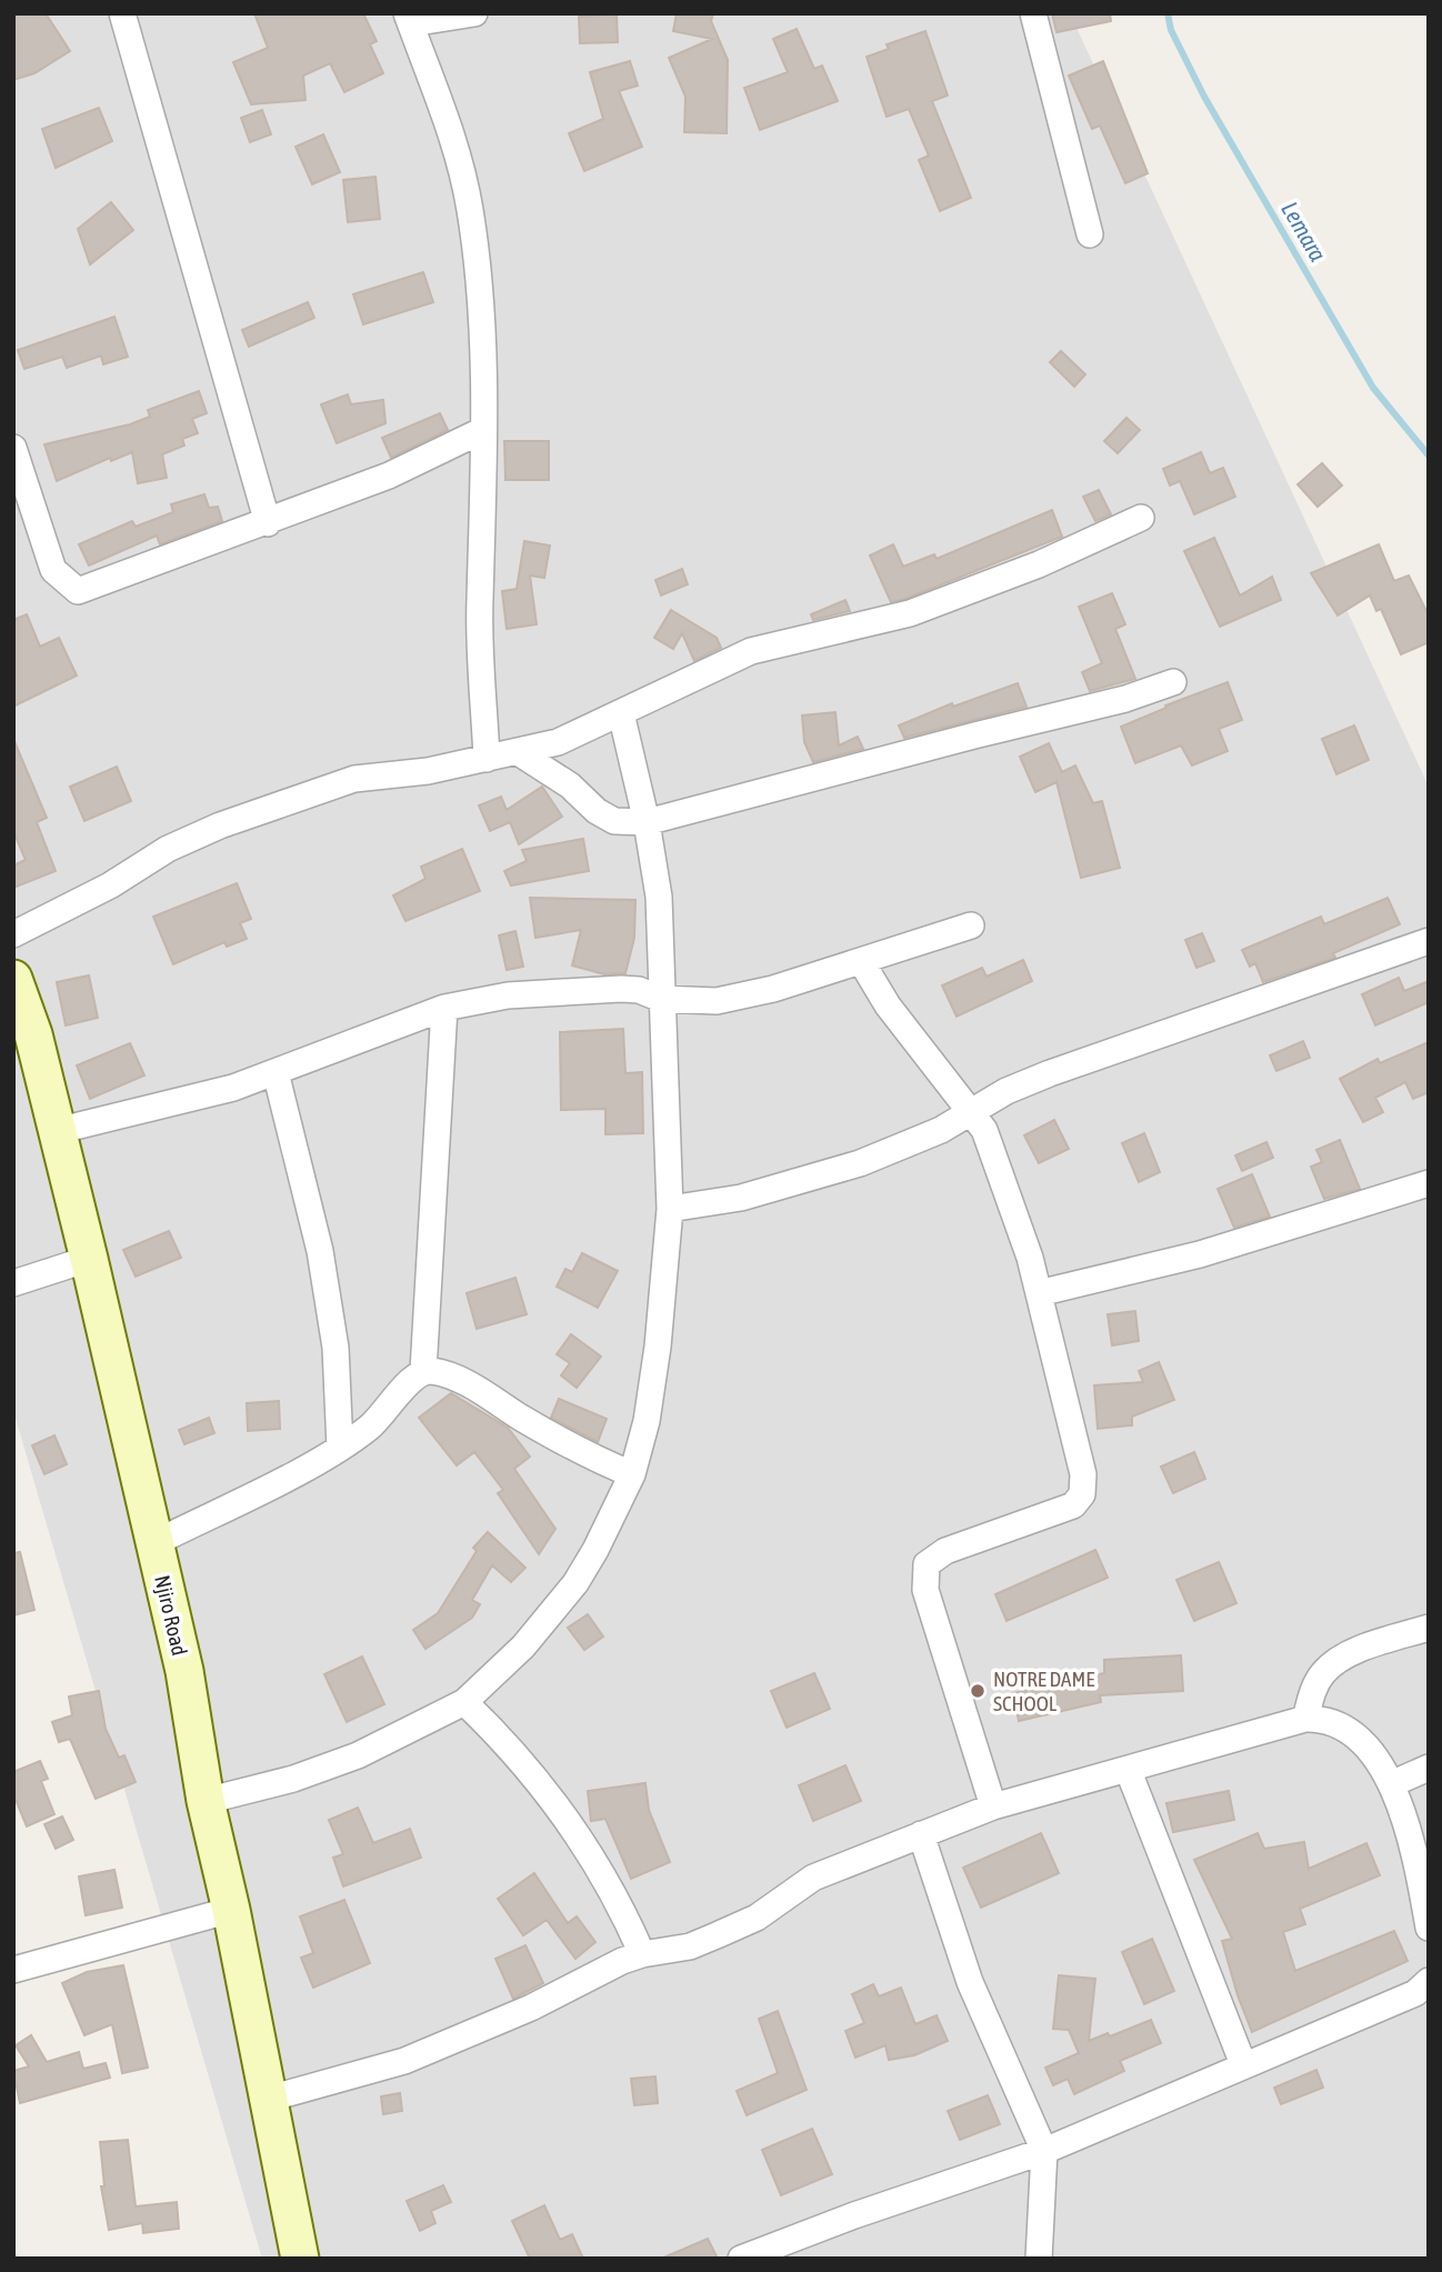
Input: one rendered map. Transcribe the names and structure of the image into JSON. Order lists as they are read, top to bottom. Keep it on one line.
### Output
{"streets":{"street":["Njiro Road"]},"water":["Lemara"],"places":["NOTRE DAME SCHOOL"]}
